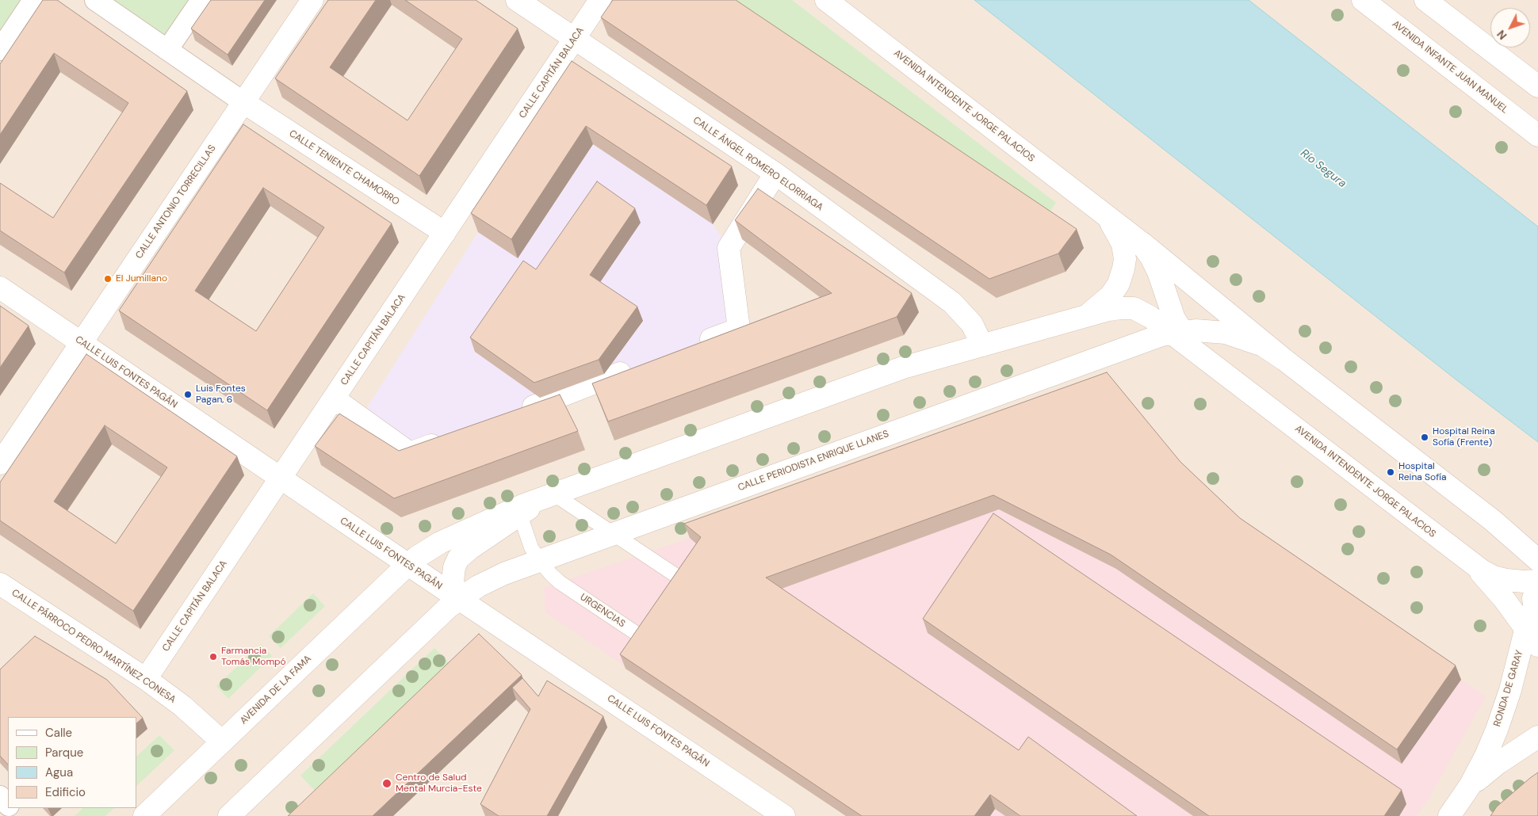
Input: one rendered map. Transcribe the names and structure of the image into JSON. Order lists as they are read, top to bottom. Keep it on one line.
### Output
{"streets":{"street":["AVENIDA INFANTE JUAN MANUEL","CALLE CAPITÁN BALACA","AVENIDA INTENDENTE JORGE PALACIOS","CALLE ÁNGEL ROMERO ELORRIAGA","CALLE TENIENTE CHAMORRO","CALLE ANTONIO TORRECILLAS","CALLE LUIS FONTES PAGÁN","CALLE PERIODISTA ENRIQUE LLANES","CALLE PÁRROCO PEDRO MARTÍNEZ CONESA","RONDA DE GARAY","AVENIDA DE LA FAMA"],"lane":["URGENCIAS"]},"crossings":[["CALLE CAPITÁN BALACA","CALLE ÁNGEL ROMERO ELORRIAGA"],["CALLE CAPITÁN BALACA","CALLE TENIENTE CHAMORRO"],["CALLE CAPITÁN BALACA","CALLE LUIS FONTES PAGÁN"],["CALLE CAPITÁN BALACA","CALLE PÁRROCO PEDRO MARTÍNEZ CONESA"],["AVENIDA INTENDENTE JORGE PALACIOS","CALLE PERIODISTA ENRIQUE LLANES"],["CALLE TENIENTE CHAMORRO","CALLE ANTONIO TORRECILLAS"],["CALLE ANTONIO TORRECILLAS","CALLE LUIS FONTES PAGÁN"],["CALLE LUIS FONTES PAGÁN","CALLE PERIODISTA ENRIQUE LLANES"],["CALLE LUIS FONTES PAGÁN","AVENIDA DE LA FAMA"],["CALLE PERIODISTA ENRIQUE LLANES","URGENCIAS"],["CALLE PÁRROCO PEDRO MARTÍNEZ CONESA","AVENIDA DE LA FAMA"]],"water":["Río Segura"],"places":["El Jumillano","Luis Fontes Pagan, 6","Hospital Reina Sofía (Frente)","Hospital Reina Sofía","Farmancia Tomás Mompó","Centro de Salud Mental Murcia-Este"],"legend":["Calle","Parque","Agua","Edificio"],"north":"bottom left"}
